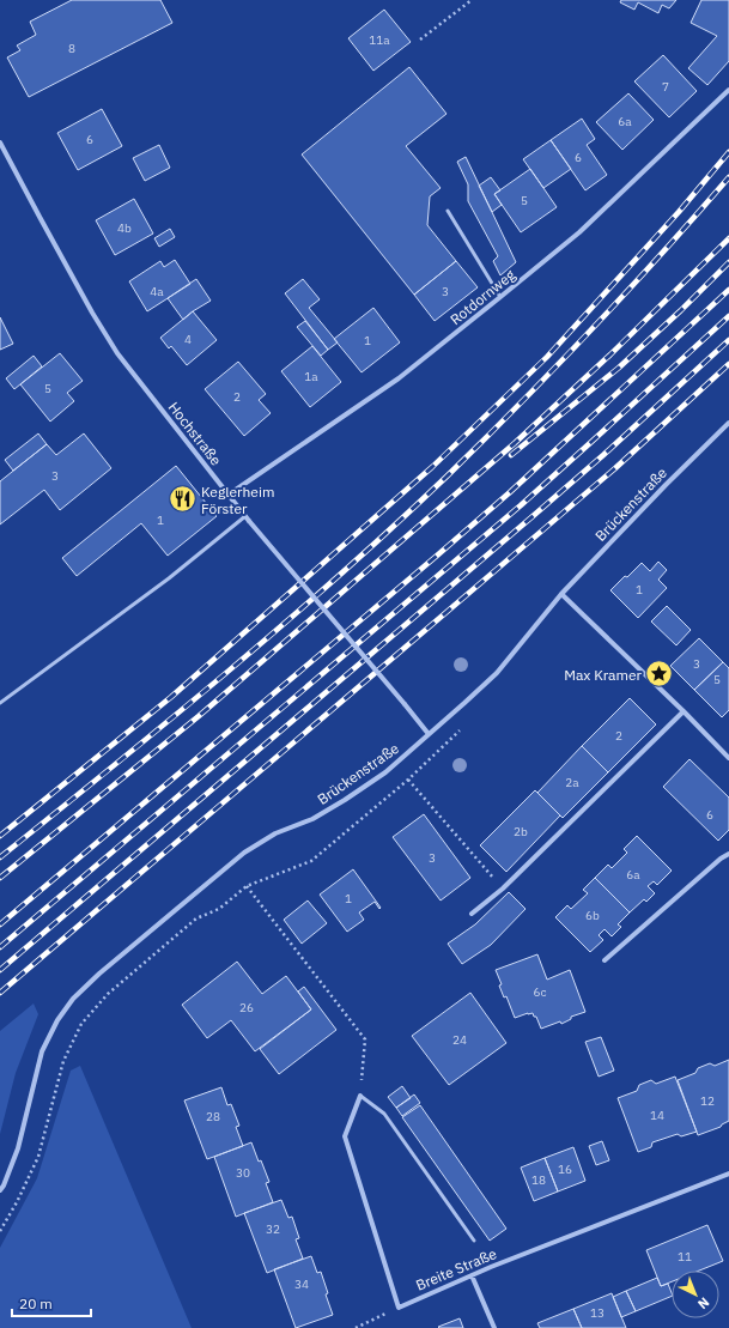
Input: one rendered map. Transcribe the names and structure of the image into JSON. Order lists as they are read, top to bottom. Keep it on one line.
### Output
{"streets":{"street":["Rotdornweg","Hochstraße","Brückenstraße","Breite Straße"]},"crossings":[["Rotdornweg","Hochstraße"],["Hochstraße","Brückenstraße"]],"places":{"restaurant":["Keglerheim Förster"],"place":["Max Kramer"]},"house_numbers":["11a","8","7","6a","6","6","5","4b","4a","3","4","1","1a","5","2","3","1","1","3","5","2","2a","6","2b","3","6a","1","6b","6c","26","24","12","14","28","16","30","18","32","11","34","13"],"scale_bar":"20 m","north":"bottom right"}
